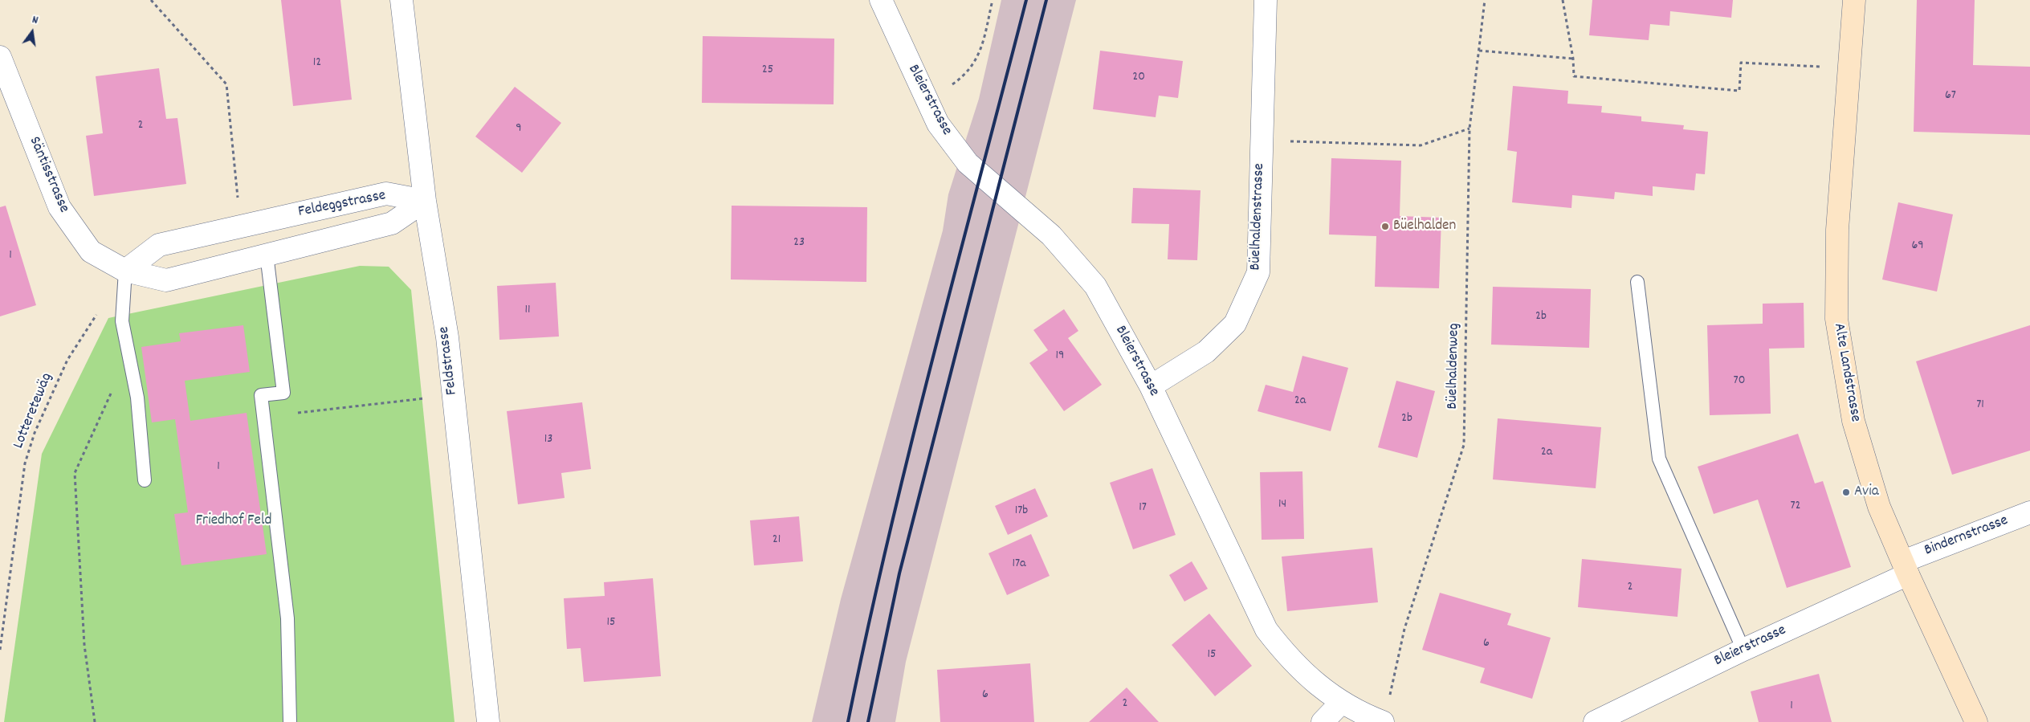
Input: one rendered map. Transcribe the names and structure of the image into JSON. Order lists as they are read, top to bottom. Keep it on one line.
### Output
{"streets":{"main road":["Alte Landstrasse"],"street":["Bleierstrasse","Säntisstrasse","Feldeggstrasse","Büelhaldenstrasse","Feldstrasse","Bindernstrasse"],"path":["Büelhaldenweg","Lotteretewäg"]},"crossings":[["Bleierstrasse","Büelhaldenstrasse"],["Bleierstrasse","Büelhaldenweg"],["Bleierstrasse","Alte Landstrasse"],["Bleierstrasse","Bindernstrasse"],["Säntisstrasse","Feldeggstrasse"],["Feldeggstrasse","Feldstrasse"],["Alte Landstrasse","Bindernstrasse"]],"parks":["Friedhof Feld"],"places":["Büelhalden","Avia"],"house_numbers":["12","25","20","67","2","9","23","69","1","11","2b","19","70","2a","71","2b","13","2a","1","14","72","17","17b","21","17a","2","15","6","15","6","2","1"],"north":"top"}
